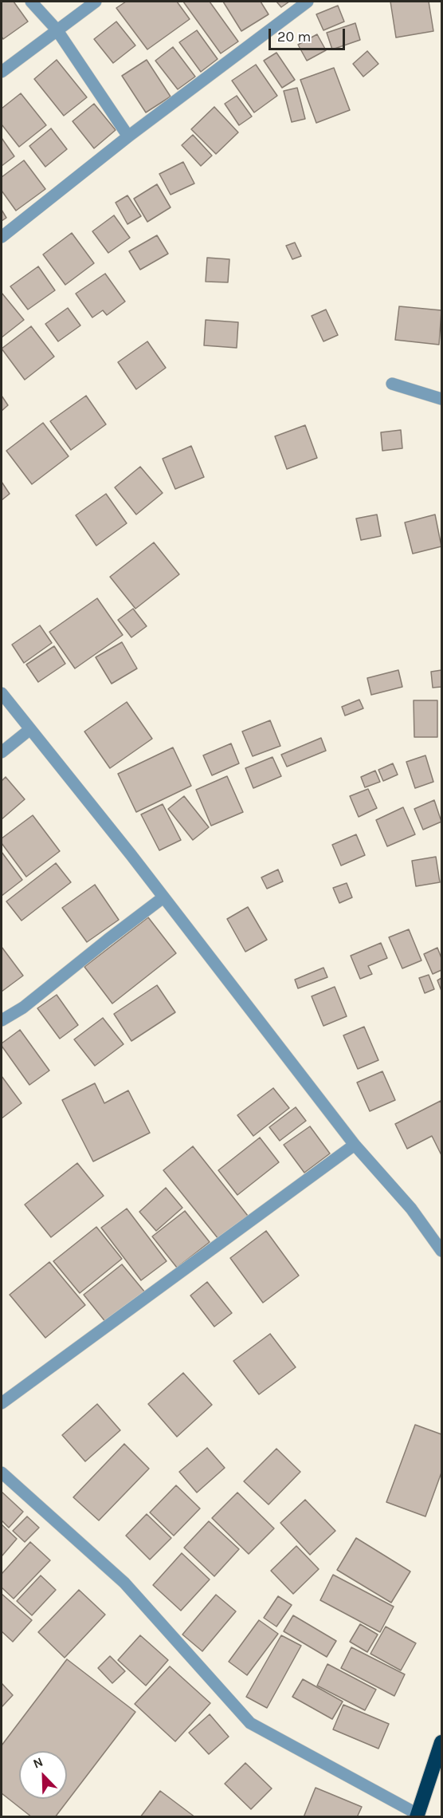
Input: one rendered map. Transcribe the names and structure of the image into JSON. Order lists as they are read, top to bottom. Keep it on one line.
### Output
{"scale_bar":"20 m","north":"top left"}
